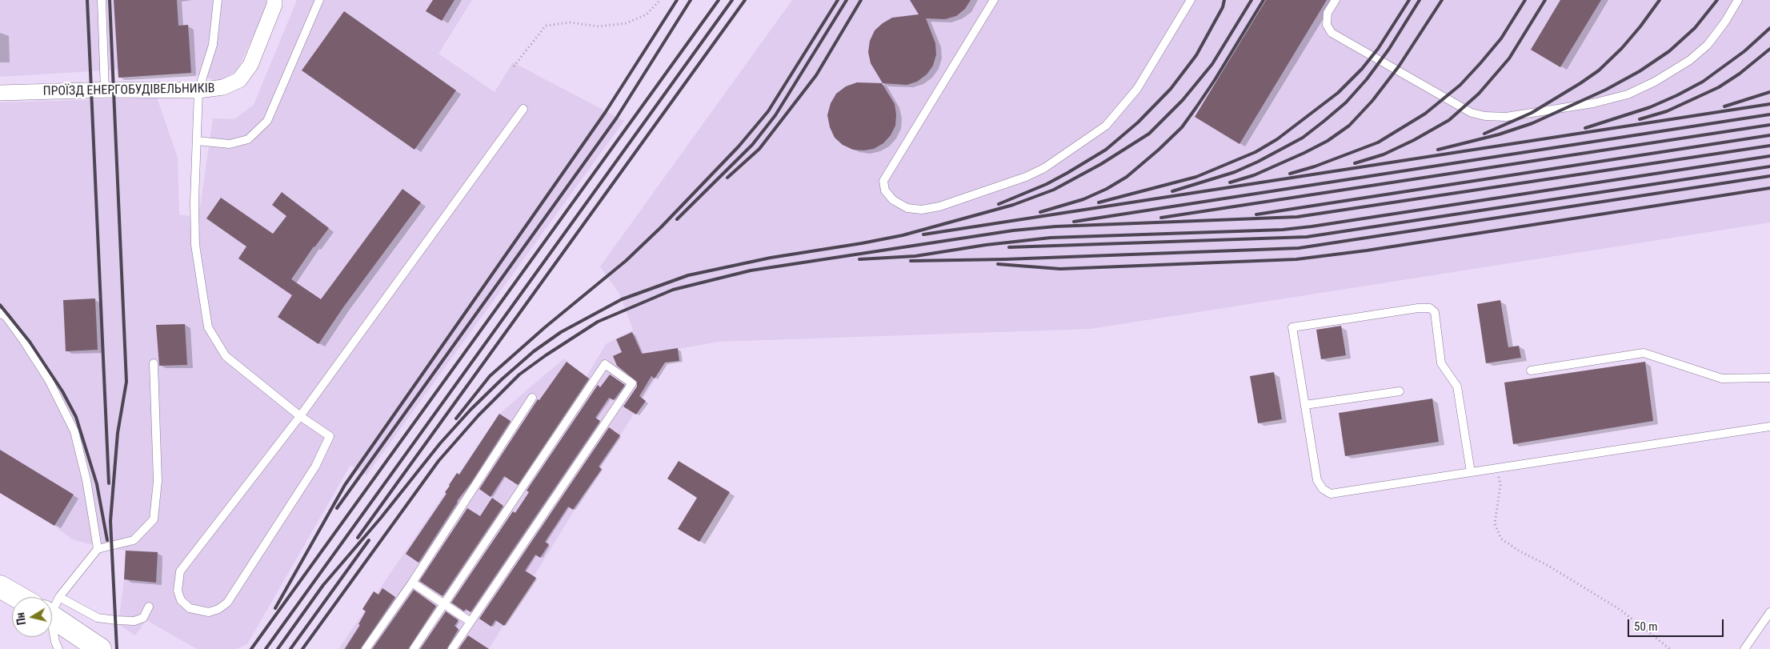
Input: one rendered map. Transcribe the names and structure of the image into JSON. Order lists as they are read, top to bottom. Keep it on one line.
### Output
{"streets":{"street":["ПРОЇЗД ЕНЕРГОБУДІВЕЛЬНИКІВ"]},"scale_bar":"50 m","north":"left"}
